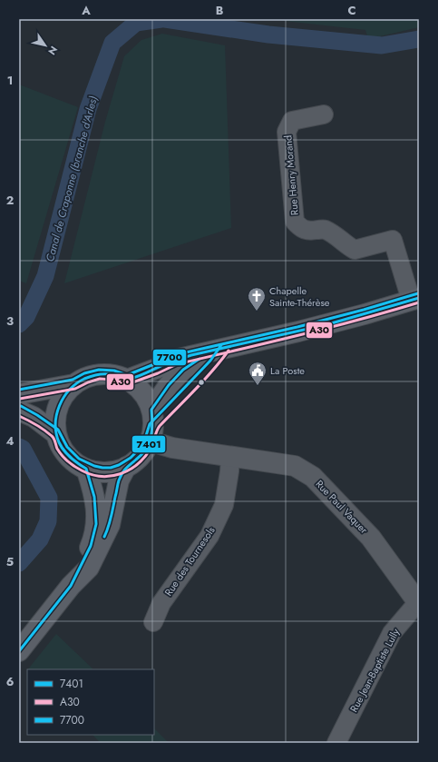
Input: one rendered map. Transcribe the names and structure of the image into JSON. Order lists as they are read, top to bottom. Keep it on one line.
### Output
{"streets":{"street":["Rue Henry Morand","Rue Paul Vaquer","Rue des Tournesols","Rue Jean-Baptiste Lully"]},"crossings":[["Rue Paul Vaquer","Rue des Tournesols"],["Rue Paul Vaquer","Rue Jean-Baptiste Lully"]],"water":["Canal de Craponne (branche d'Arles)"],"places":{"church":["Chapelle Sainte-Thérèse"],"public building":["La Poste"]},"lines":["transit line 7700","transit line 7401","transit line A30"],"legend":["7401","A30","7700"],"north":"bottom right","grid":{"columns":["A","B","C"],"rows":["1","2","3","4","5","6"]}}
